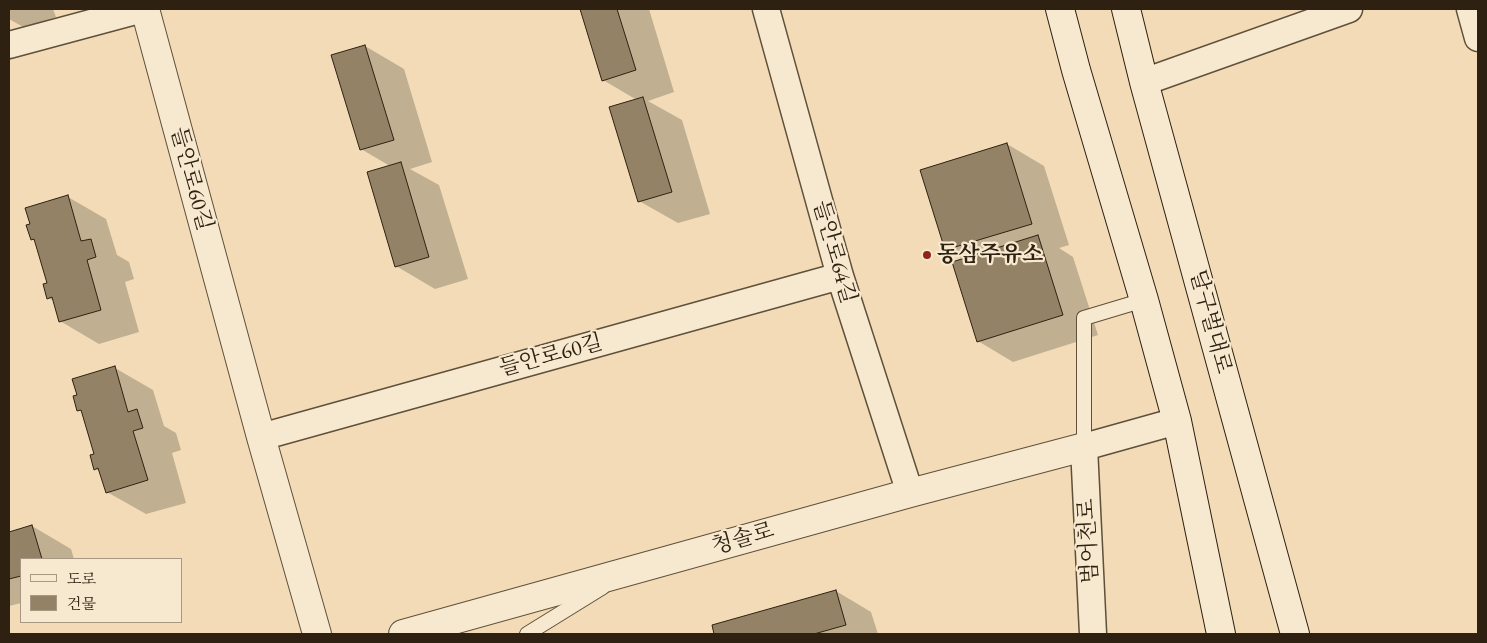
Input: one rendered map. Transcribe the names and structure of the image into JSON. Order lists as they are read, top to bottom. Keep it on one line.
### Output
{"streets":{"street":["들안로60길","들안로64길","달구벌대로","청솔로","범어천로"]},"crossings":[["들안로60길","들안로64길"],["들안로64길","청솔로"],["청솔로","범어천로"]],"places":["동삼주유소"],"legend":["도로","건물"]}
